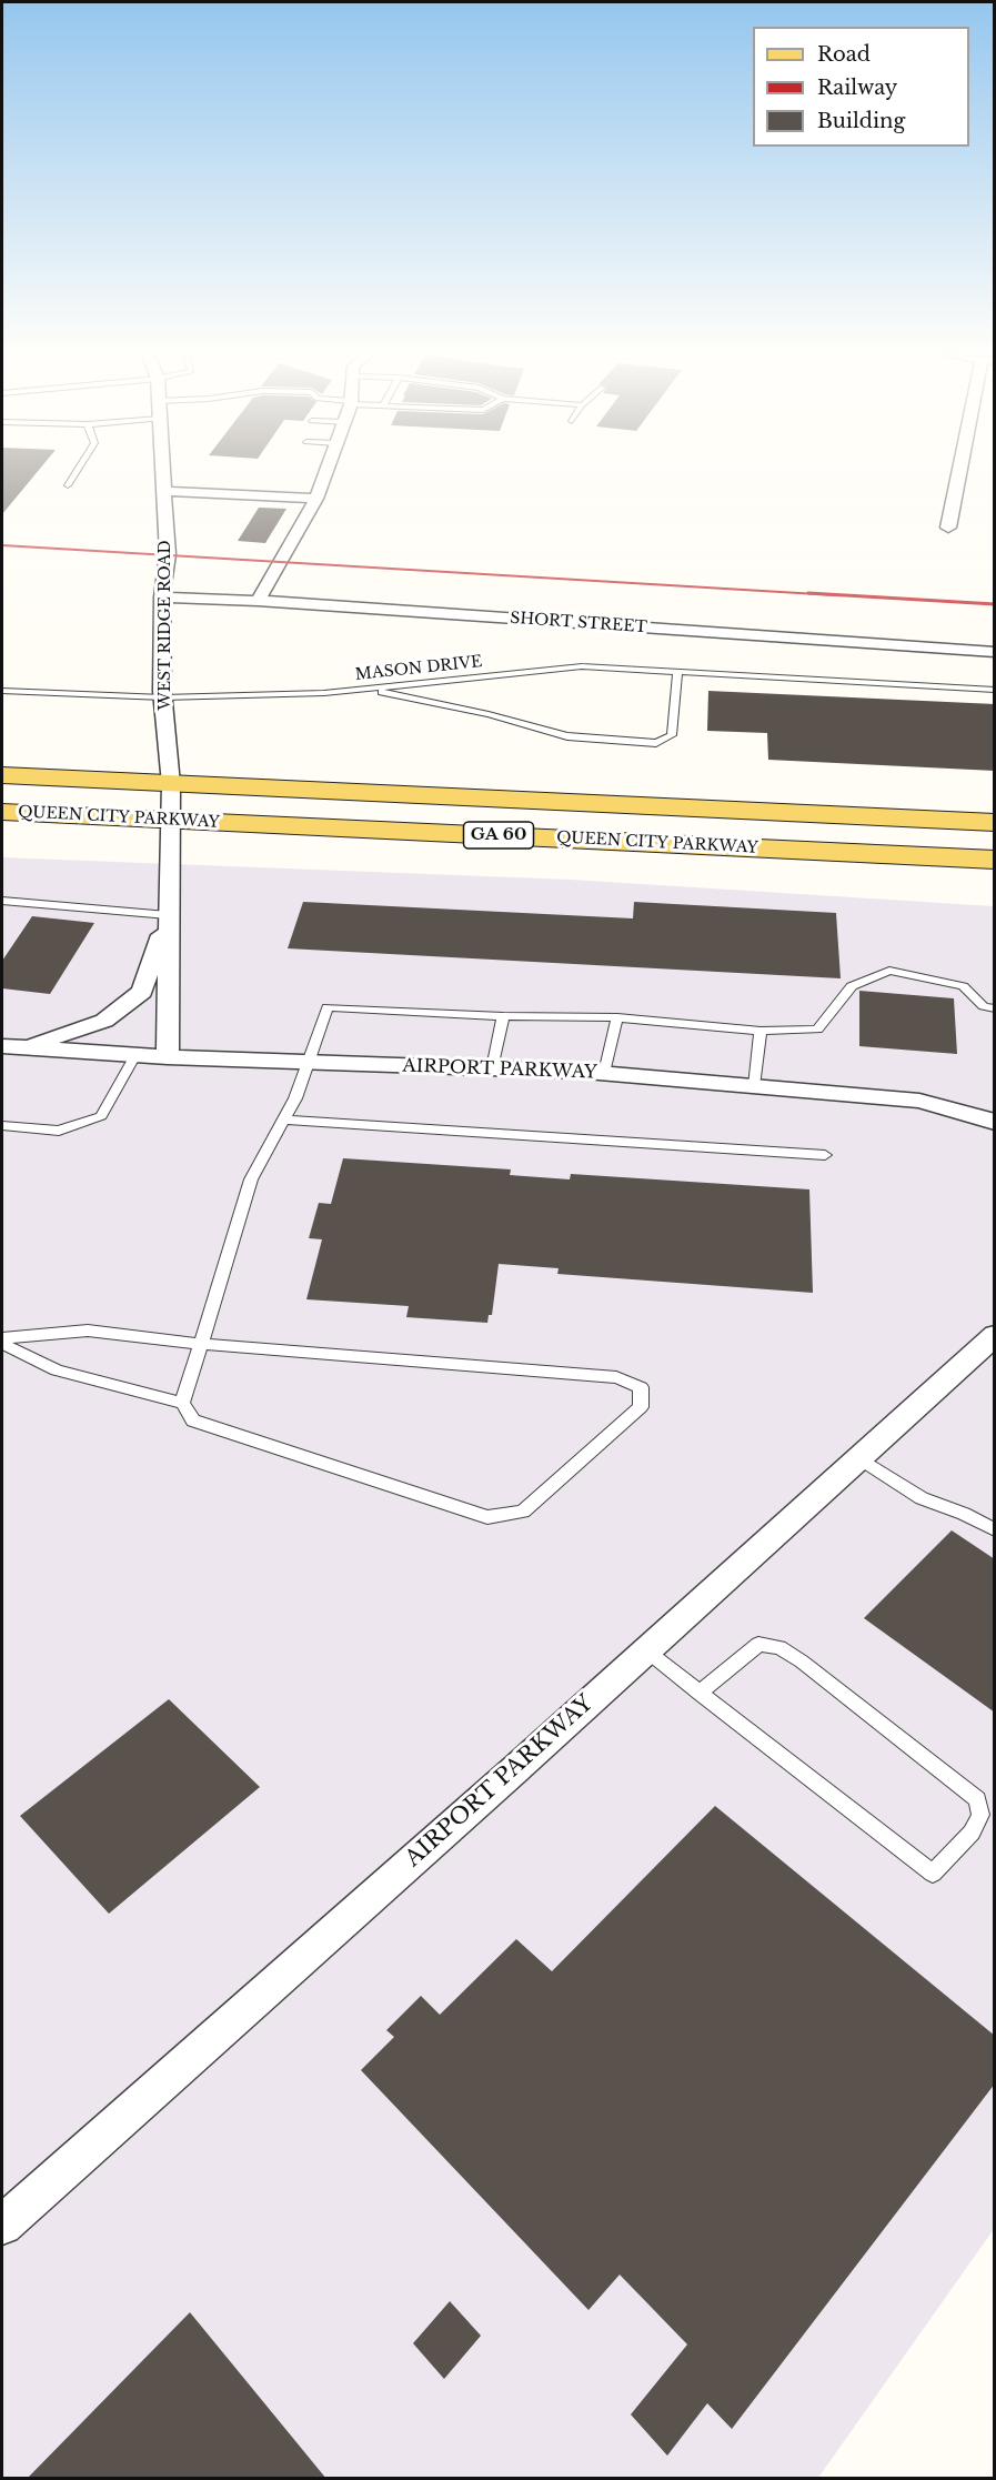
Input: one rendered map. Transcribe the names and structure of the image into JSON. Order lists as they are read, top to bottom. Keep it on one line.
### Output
{"streets":{"main road":["QUEEN CITY PARKWAY","GA 60"],"street":["SHORT STREET","WEST RIDGE ROAD","AIRPORT PARKWAY"],"lane":["MASON DRIVE"]},"crossings":[["SHORT STREET","WEST RIDGE ROAD"],["WEST RIDGE ROAD","MASON DRIVE"],["WEST RIDGE ROAD","QUEEN CITY PARKWAY"],["WEST RIDGE ROAD","AIRPORT PARKWAY"]],"legend":["Road","Railway","Building"]}
